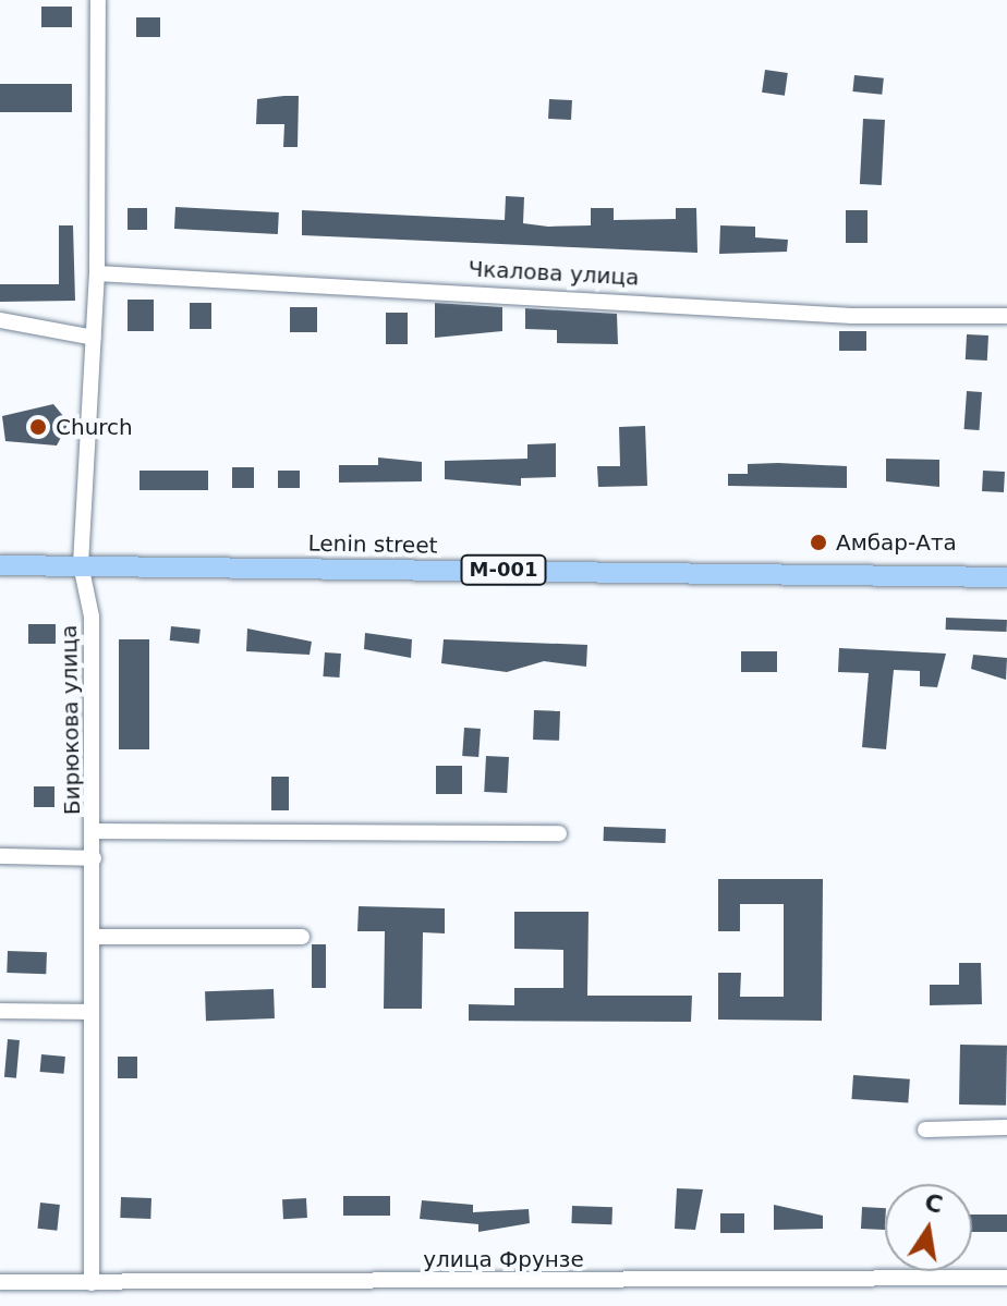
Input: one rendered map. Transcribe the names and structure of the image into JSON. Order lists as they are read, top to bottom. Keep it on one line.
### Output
{"streets":{"main road":["Lenin street","М-001"],"street":["Чкалова улица","Бирюкова улица","улица Фрунзе"]},"crossings":[["Чкалова улица","Бирюкова улица"],["Lenin street","Бирюкова улица"],["Бирюкова улица","улица Фрунзе"]],"places":["Сhurch","Амбар-Ата"],"north":"top"}
